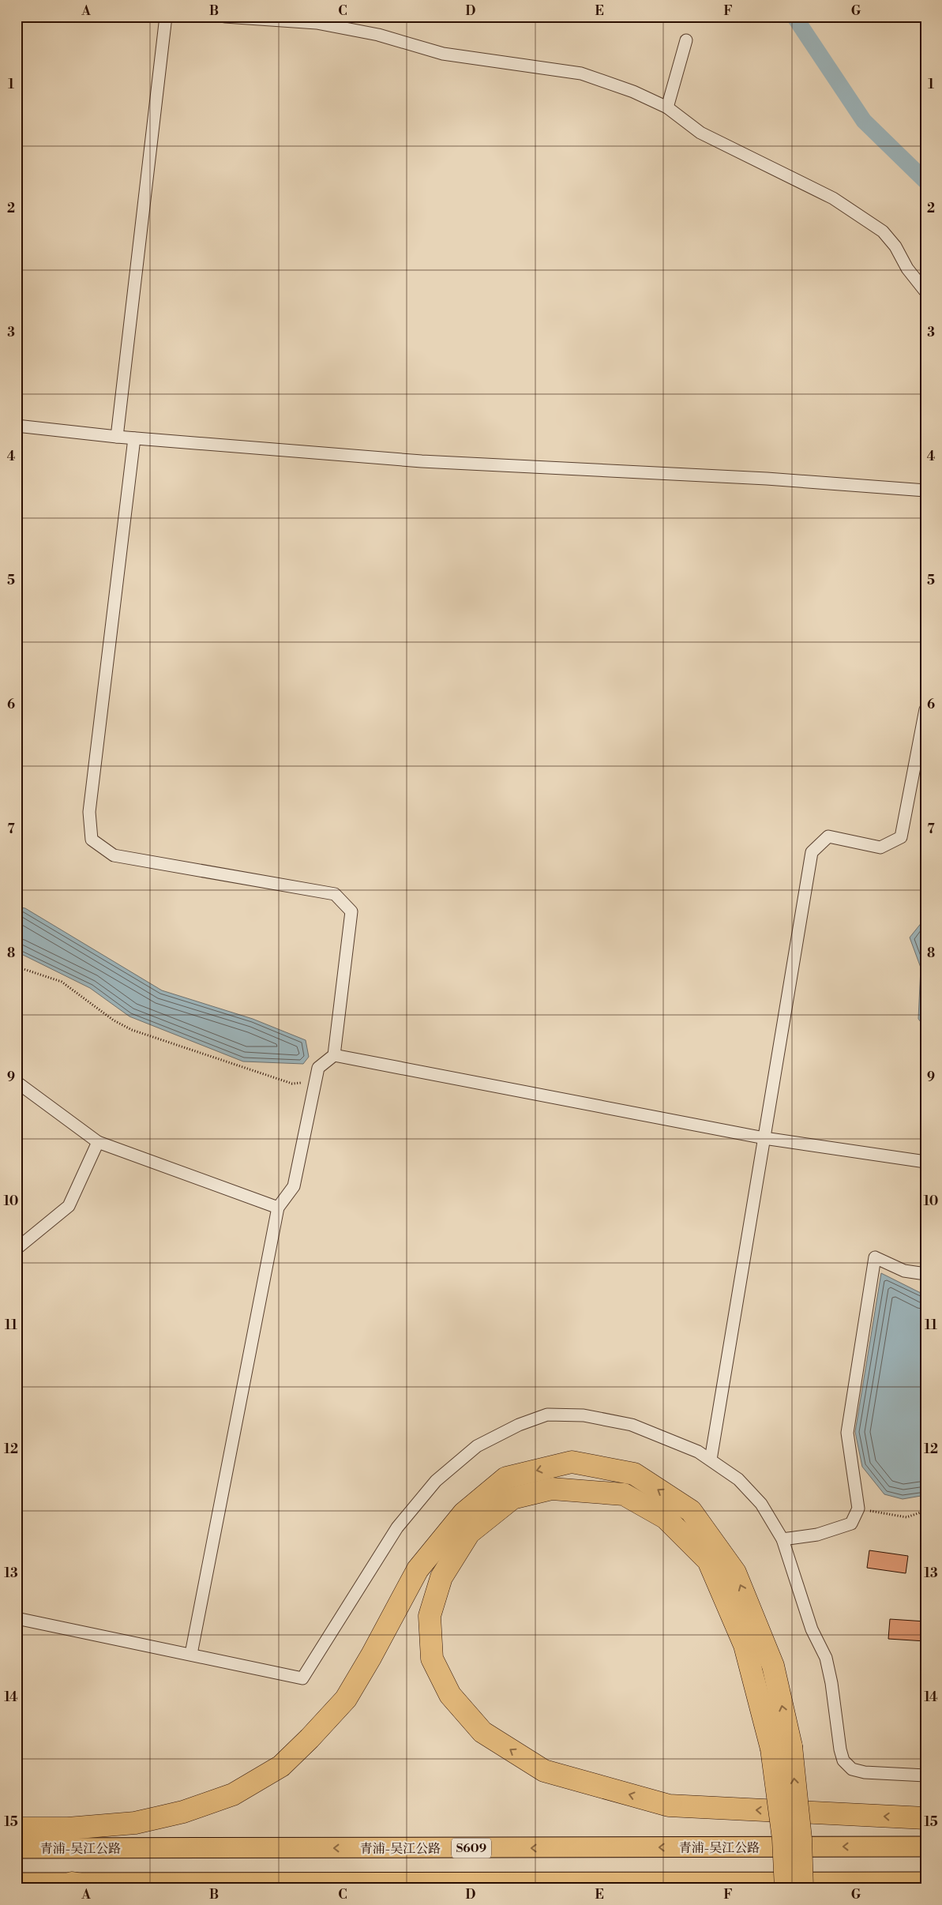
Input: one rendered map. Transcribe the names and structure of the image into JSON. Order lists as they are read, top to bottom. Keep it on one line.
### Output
{"streets":{"main road":["青浦-吴江公路","S609"]},"grid":{"columns":["A","B","C","D","E","F","G"],"rows":["1","2","3","4","5","6","7","8","9","10","11","12","13","14","15"]}}
